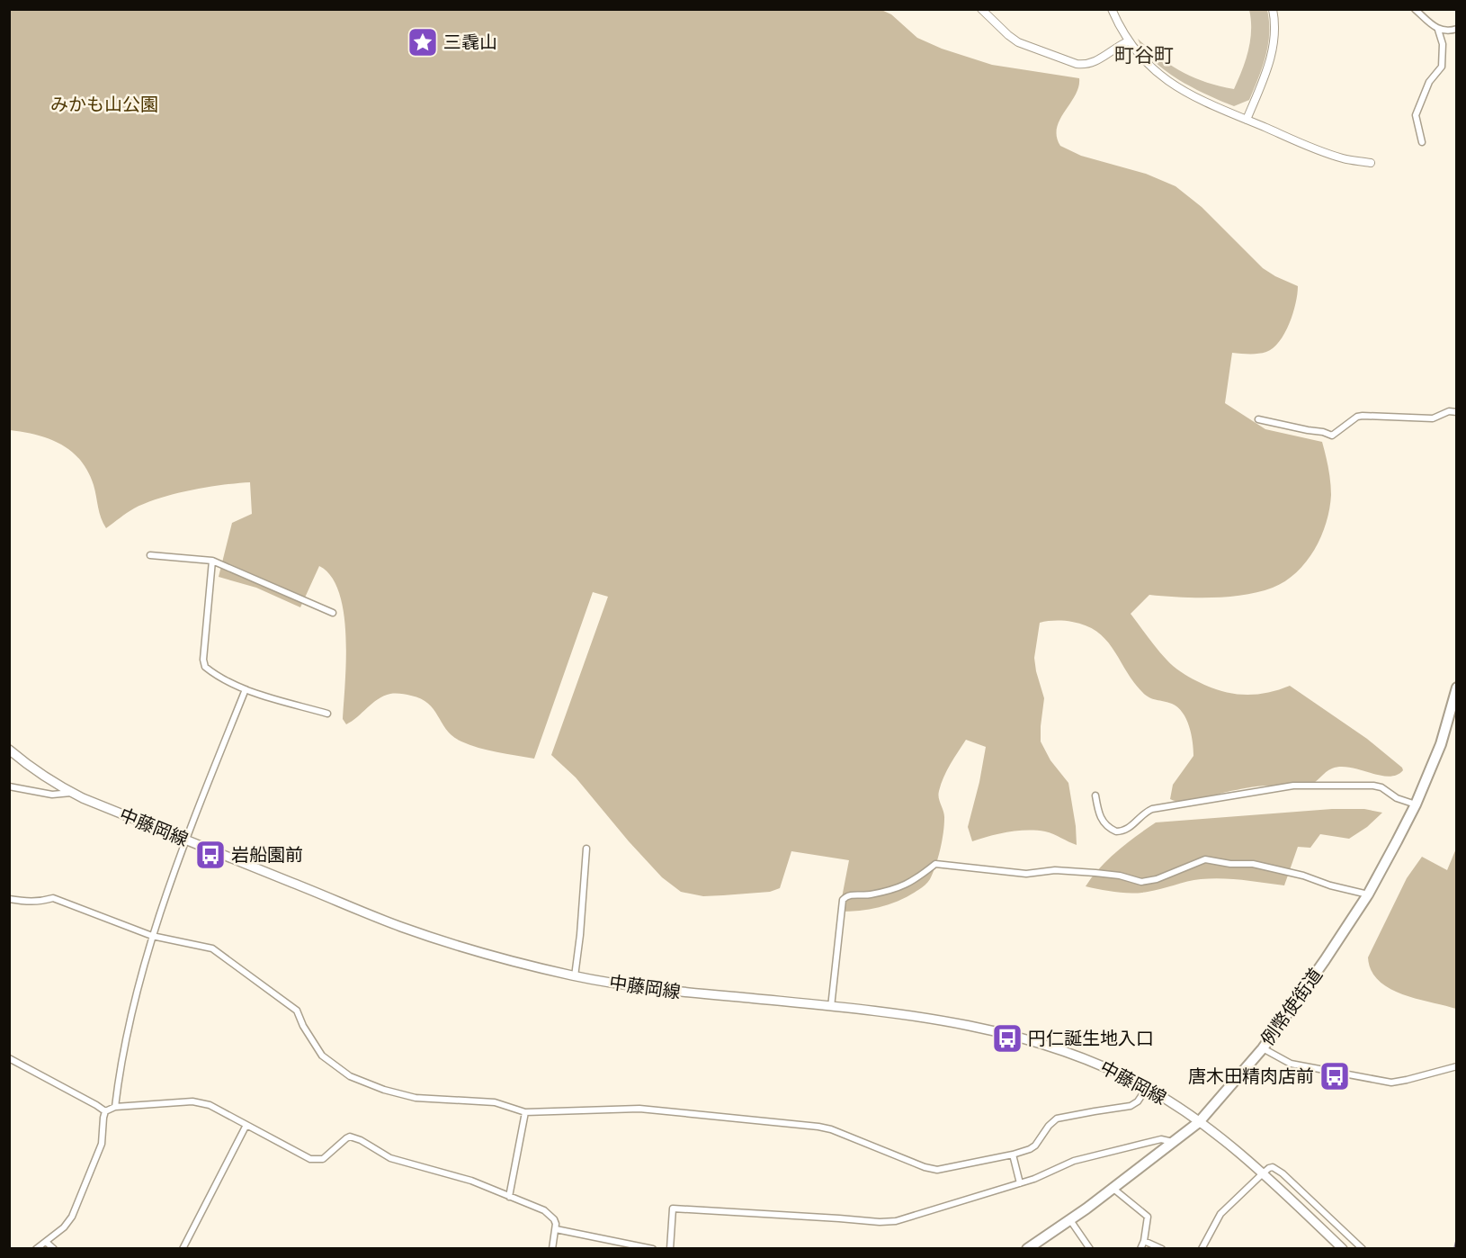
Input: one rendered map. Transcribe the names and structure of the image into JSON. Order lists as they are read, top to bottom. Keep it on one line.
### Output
{"streets":{"main road":["中藤岡線","例幣使街道"]},"crossings":[["中藤岡線","例幣使街道"]],"districts":["町谷町"],"parks":["みかも山公園"],"places":{"place":["三毳山"],"bus stop":["岩船園前","円仁誕生地入口","唐木田精肉店前"]}}
